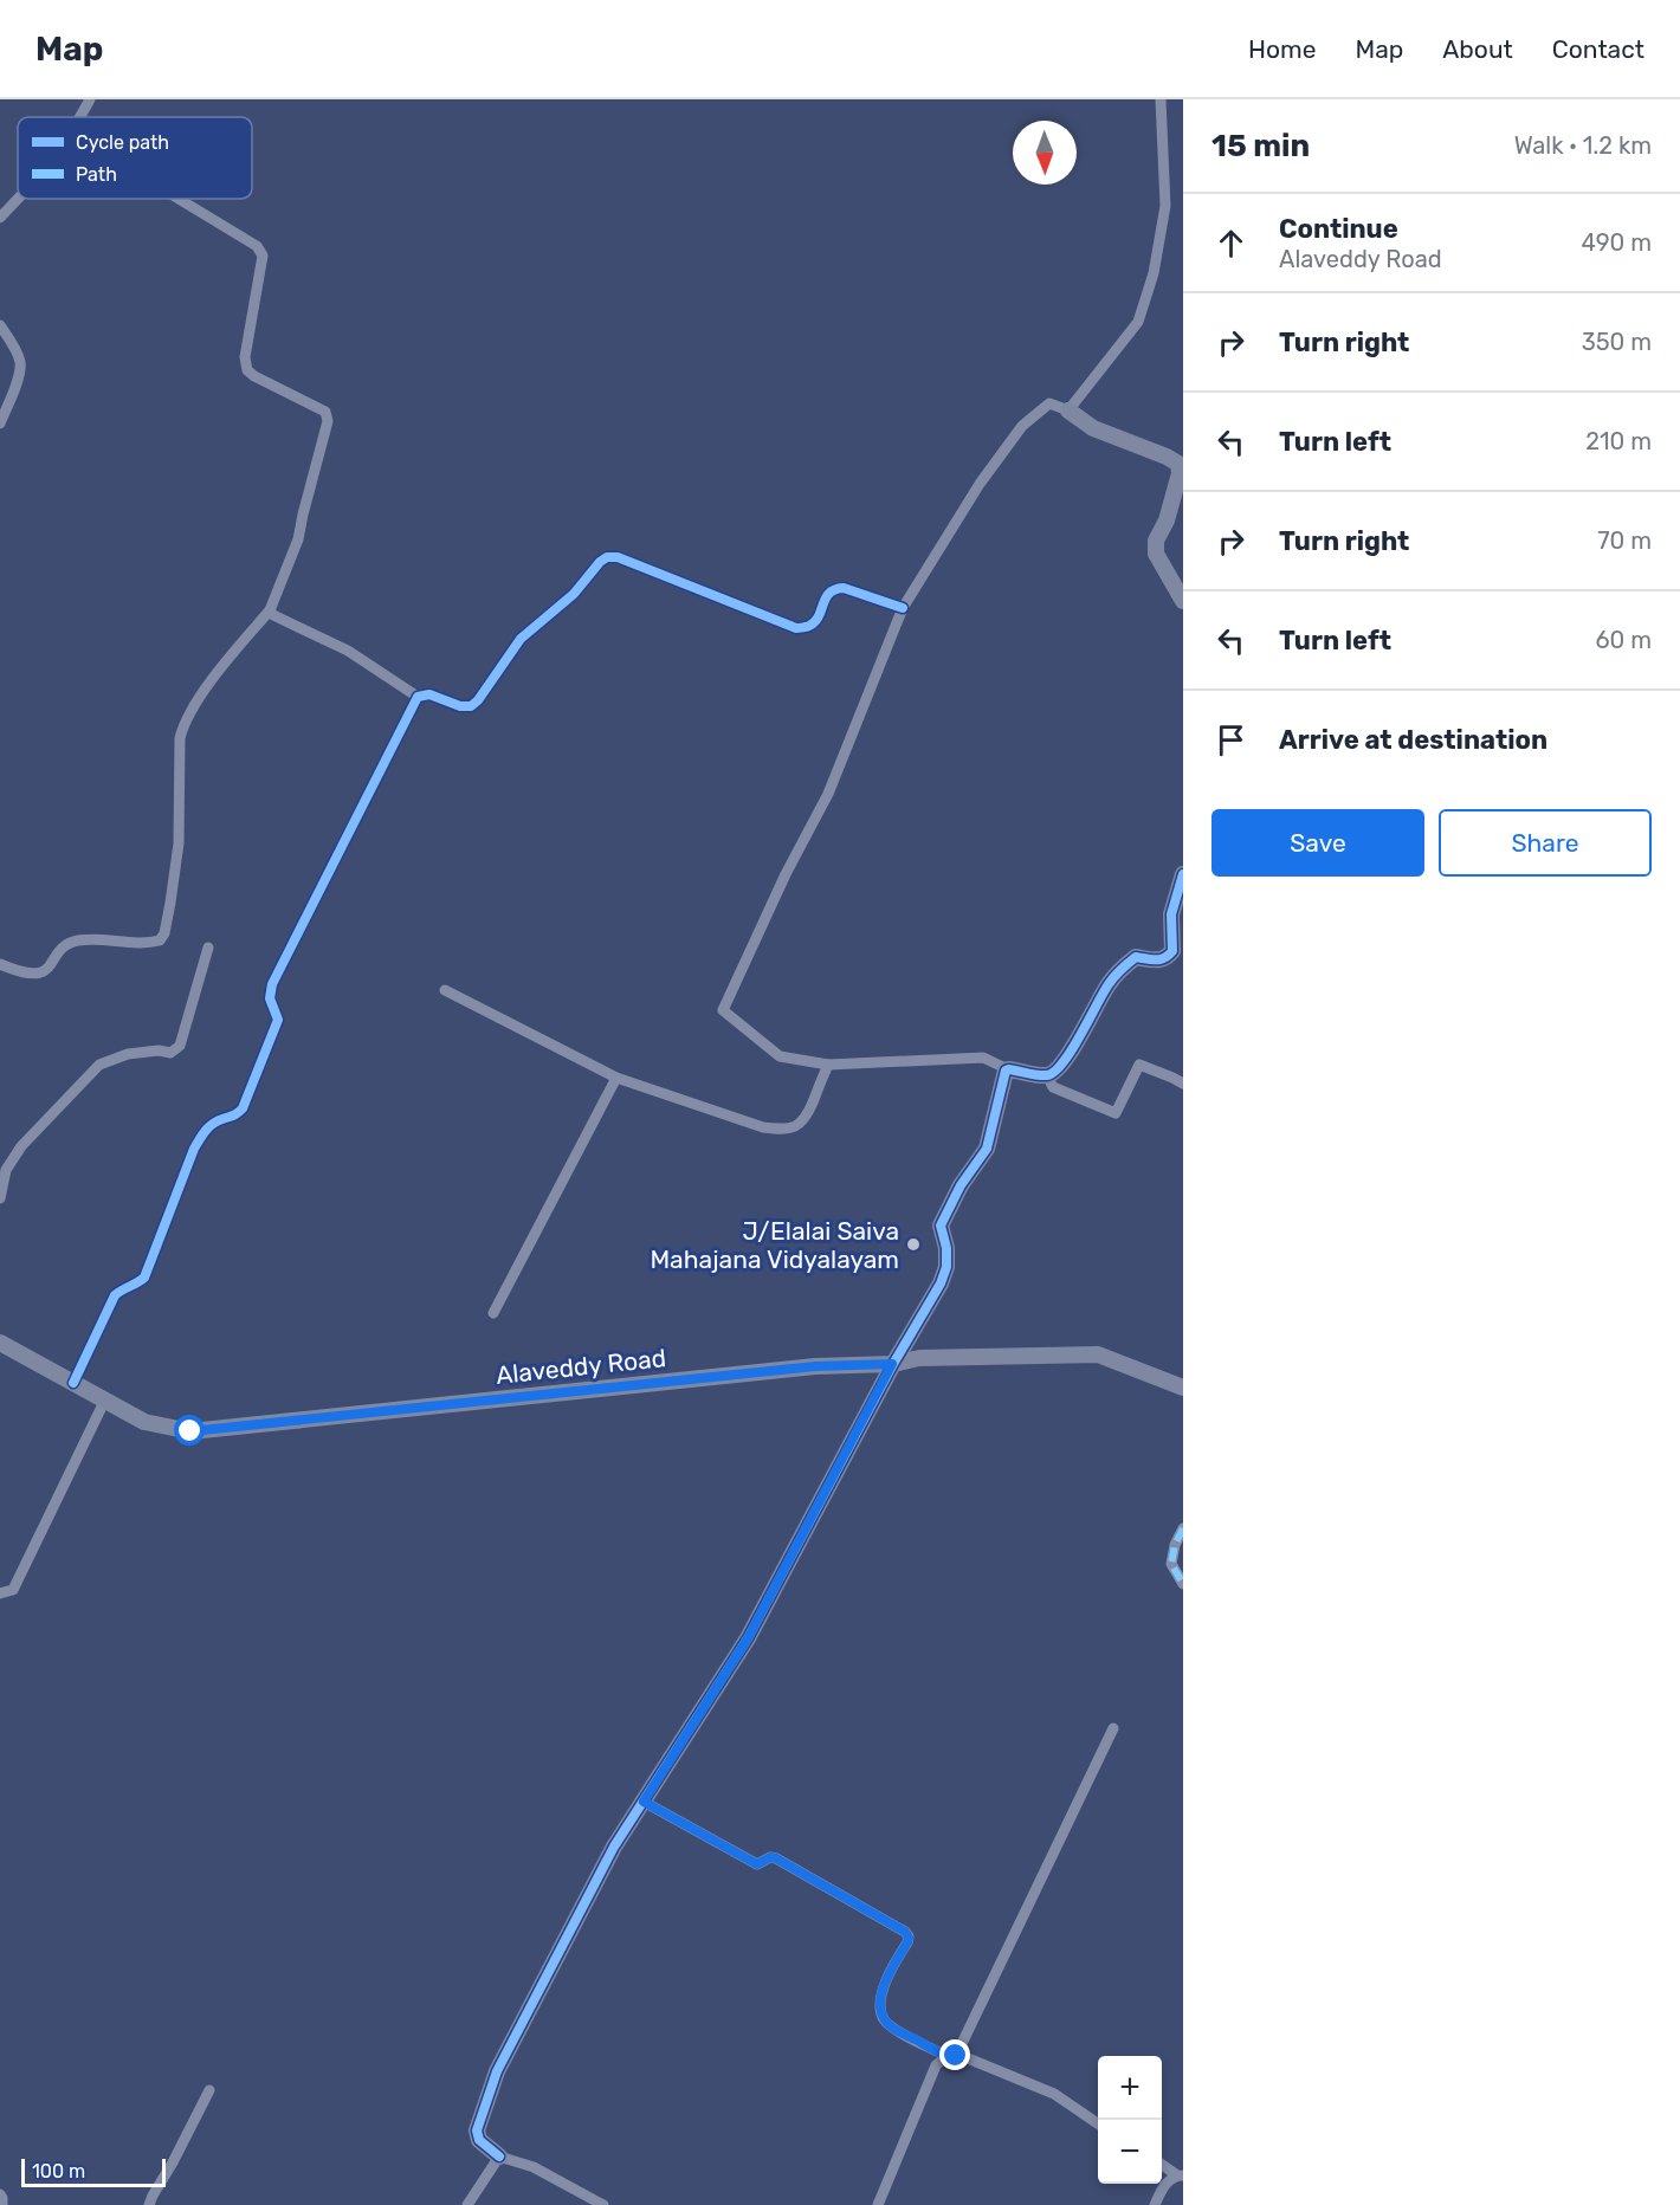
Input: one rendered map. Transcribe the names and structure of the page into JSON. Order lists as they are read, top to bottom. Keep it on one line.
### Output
{"streets":{"street":["Alaveddy Road"]},"places":["J/Elalai Saiva Mahajana Vidyalayam"],"legend":["Cycle path","Path"],"scale_bar":"100 m","north":"bottom","page":{"header":"Map","nav":["Home","Map","About","Contact"],"heading":["15 min","Walk · 1.2 km"],"list":[["Continue","Alaveddy Road","490 m"],["Turn right","350 m"],["Turn left","210 m"],["Turn right","70 m"],["Turn left","60 m"],"Arrive at destination"],"buttons":["Save","Share"],"map_buttons":["+","−"],"scale":"100 m"}}
